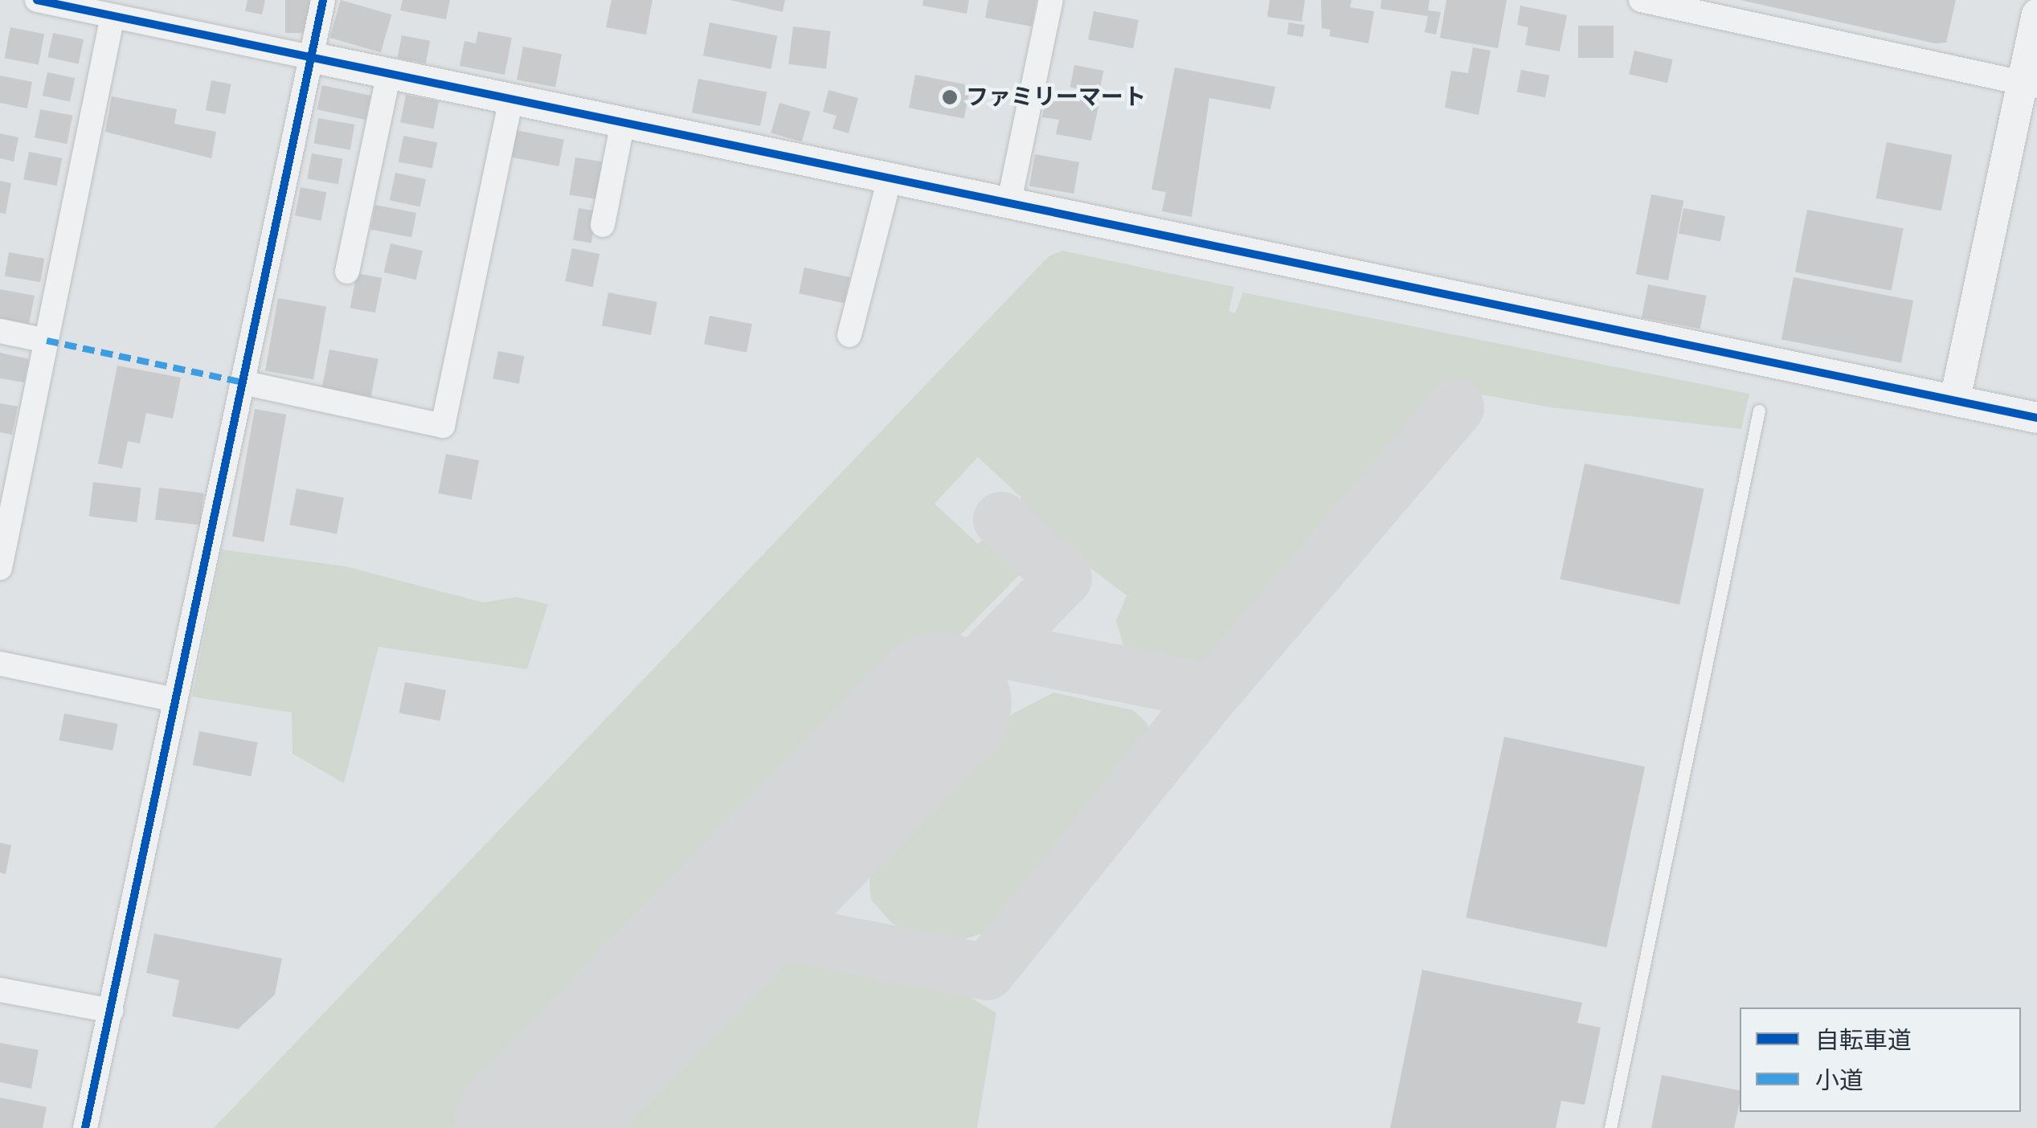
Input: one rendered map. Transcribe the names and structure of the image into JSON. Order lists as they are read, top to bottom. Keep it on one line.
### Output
{"places":["ファミリーマート"],"legend":["自転車道","小道"]}
